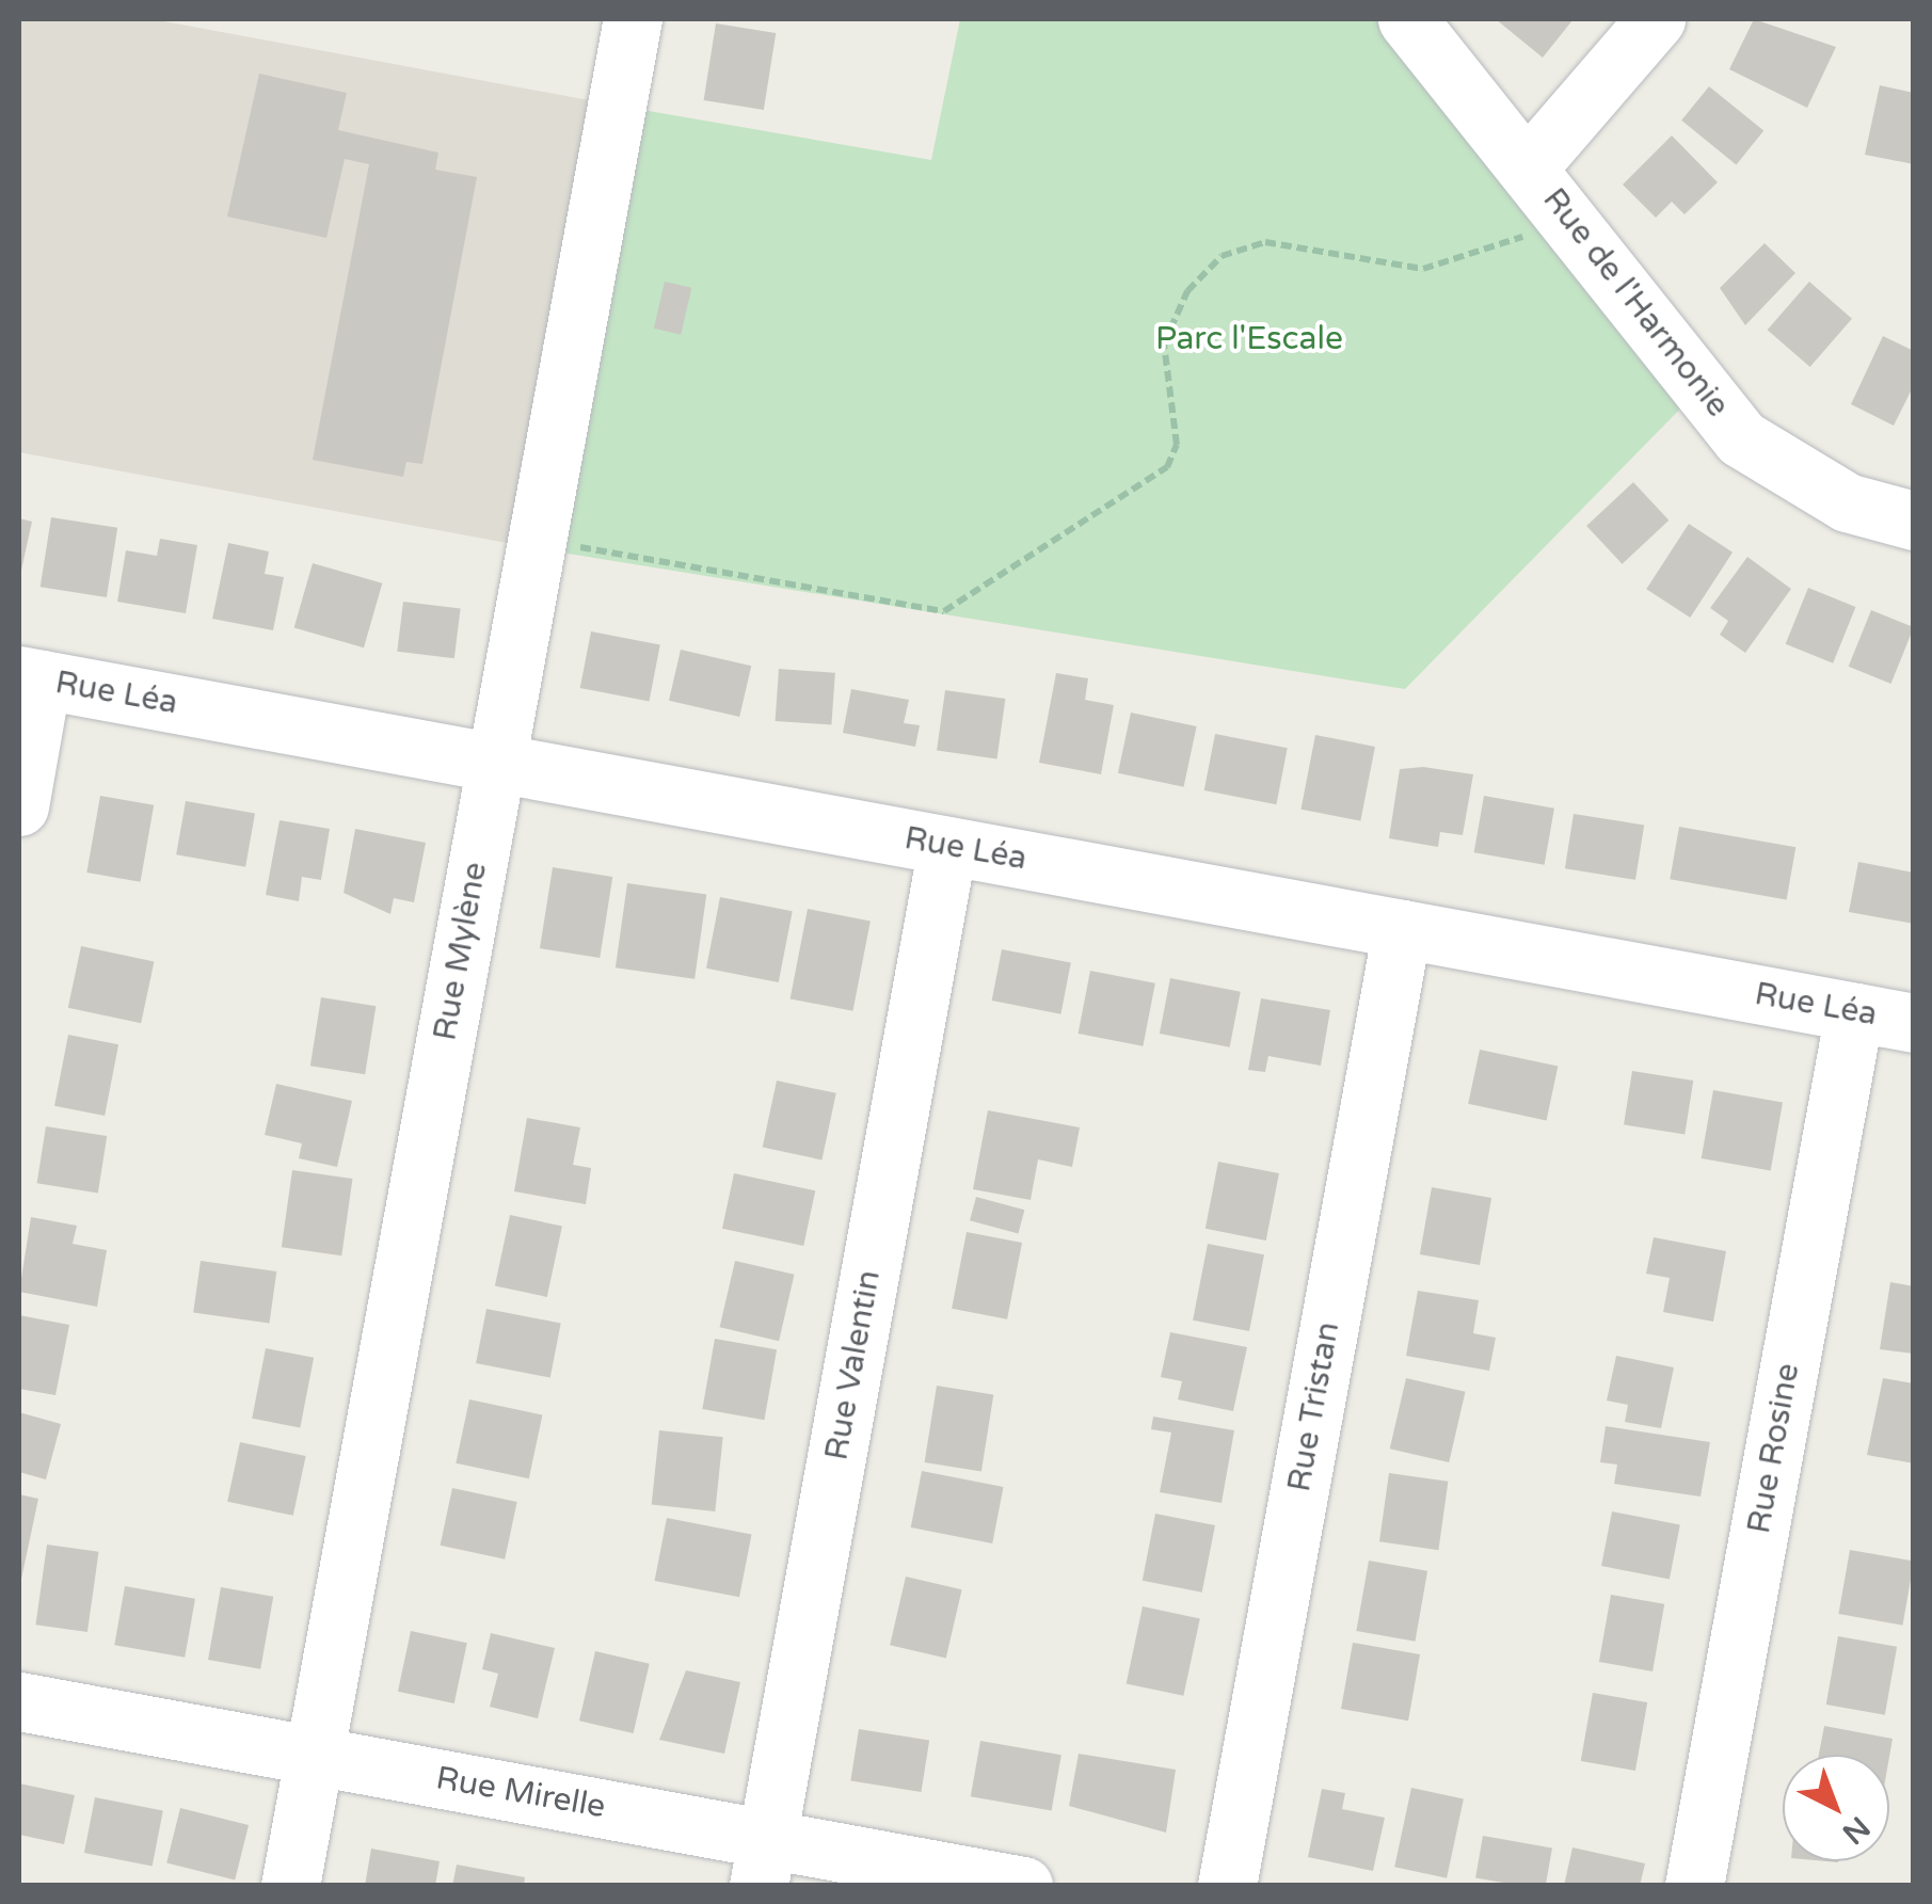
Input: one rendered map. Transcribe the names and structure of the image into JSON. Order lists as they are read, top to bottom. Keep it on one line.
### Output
{"streets":{"street":["Rue de l'Harmonie","Rue Léa","Rue Mylène","Rue Valentin","Rue Tristan","Rue Rosine","Rue Mirelle"]},"crossings":[["Rue Léa","Rue Mylène"],["Rue Léa","Rue Valentin"],["Rue Léa","Rue Tristan"],["Rue Léa","Rue Rosine"],["Rue Mylène","Rue Mirelle"],["Rue Valentin","Rue Mirelle"]],"parks":["Parc l'Escale"],"north":"bottom right"}
